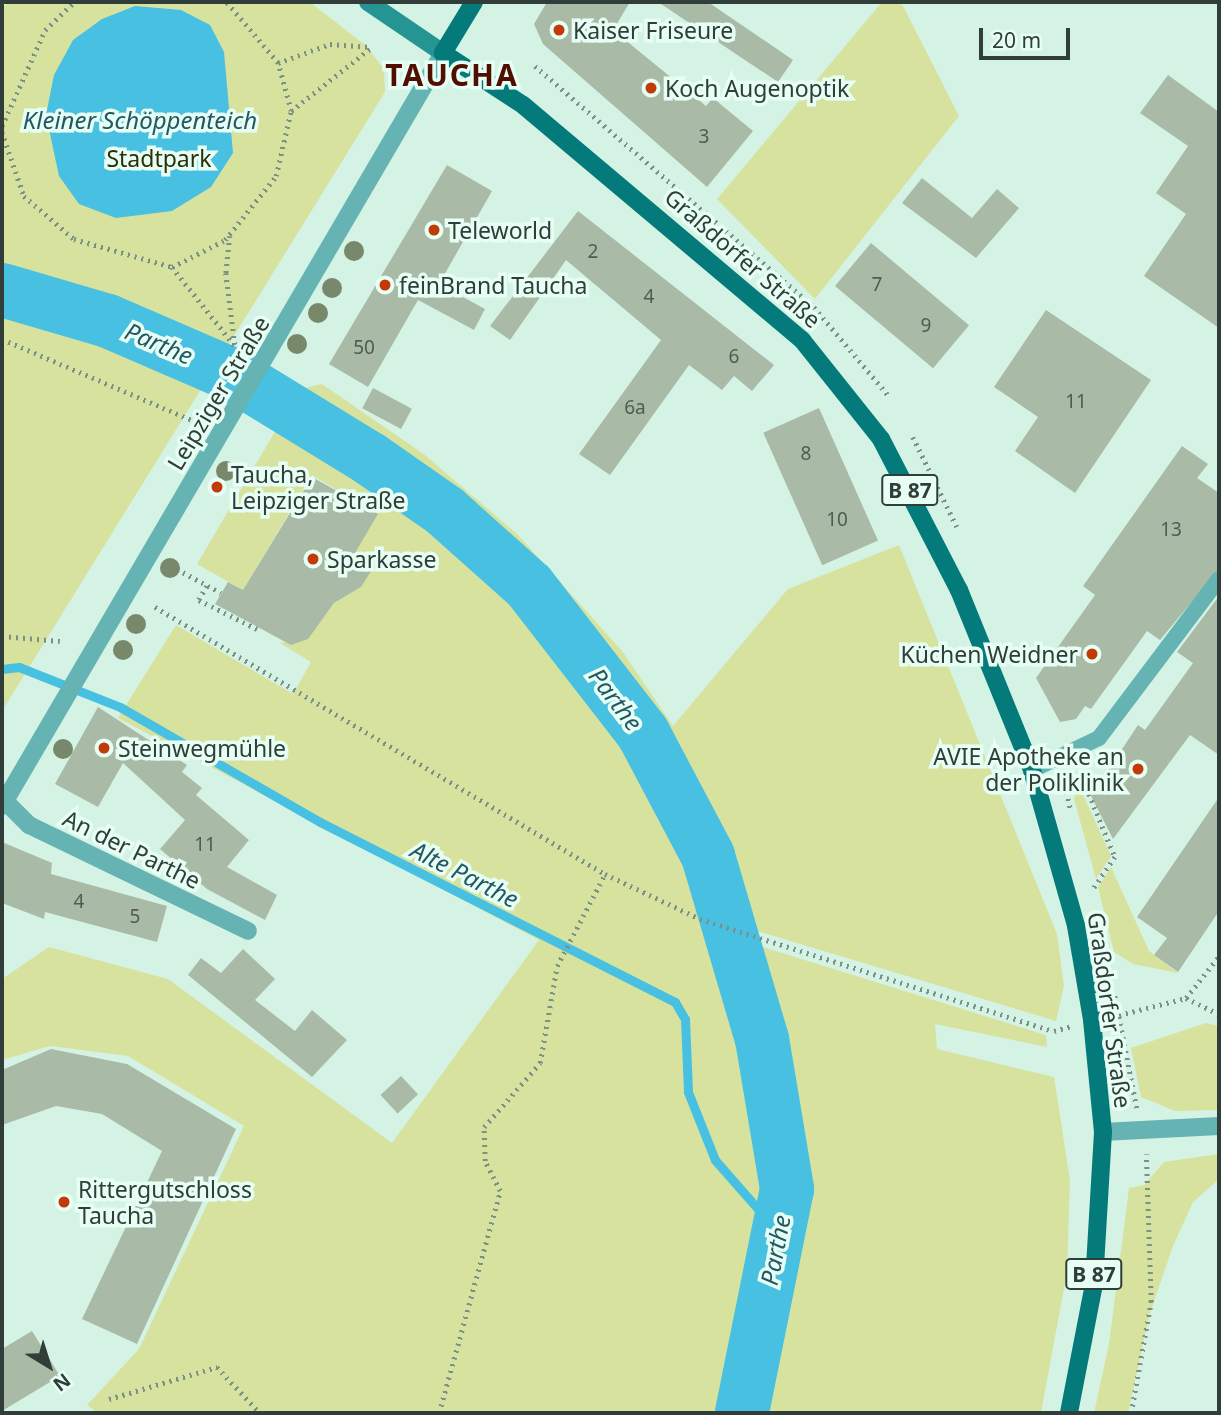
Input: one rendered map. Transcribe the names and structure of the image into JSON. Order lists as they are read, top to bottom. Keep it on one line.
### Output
{"streets":{"main road":["Graßdorfer Straße","Leipziger Straße","B 87"],"street":["An der Parthe"]},"crossings":[["Graßdorfer Straße","Leipziger Straße"],["Graßdorfer Straße","B 87"],["Leipziger Straße","An der Parthe"]],"districts":["TAUCHA"],"water":["Kleiner Schöppenteich","Parthe","Alte Parthe"],"parks":["Stadtpark"],"places":["Kaiser Friseure","Koch Augenoptik","Teleworld","feinBrand Taucha","Taucha, Leipziger Straße","Sparkasse","Küchen Weidner","Steinwegmühle","AVIE Apotheke an der Poliklinik","Rittergutschloss Taucha"],"house_numbers":["3","2","7","4","9","50","6","11","6a","8","10","13","11","4","5"],"scale_bar":"20 m","north":"bottom right"}
